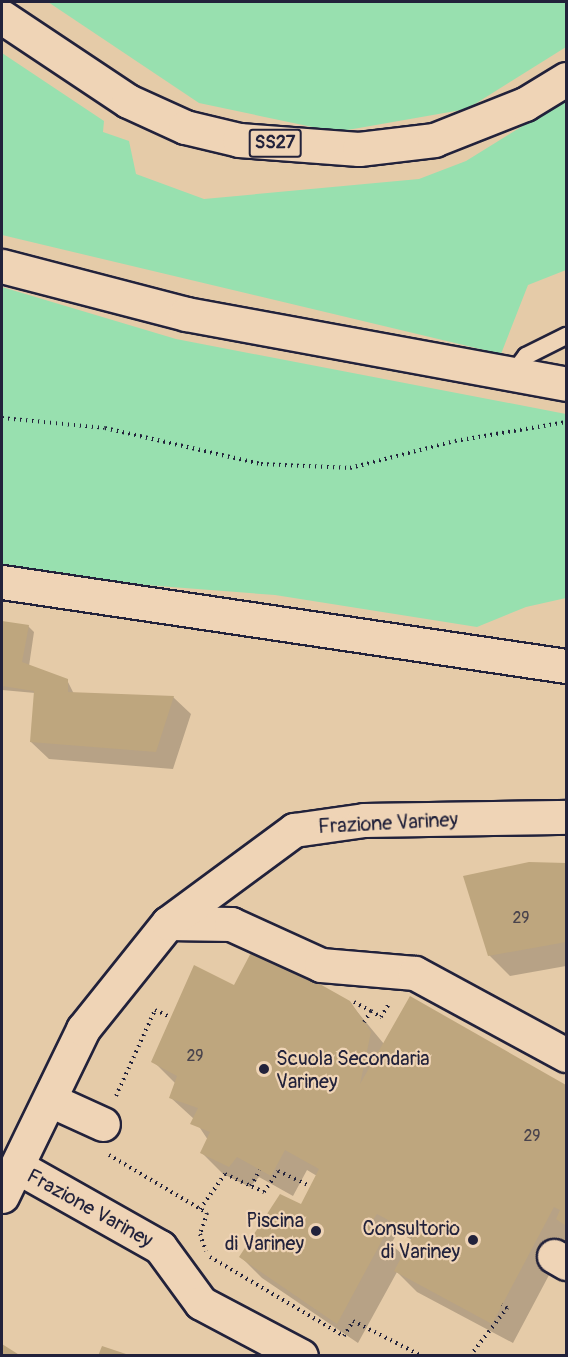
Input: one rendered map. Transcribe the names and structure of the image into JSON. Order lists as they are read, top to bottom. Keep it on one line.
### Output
{"streets":{"main road":["SS27","Frazione Variney"]},"places":["Scuola Secondaria Variney","Piscina di Variney","Consultorio di Variney"],"house_numbers":["29","29","29"]}
